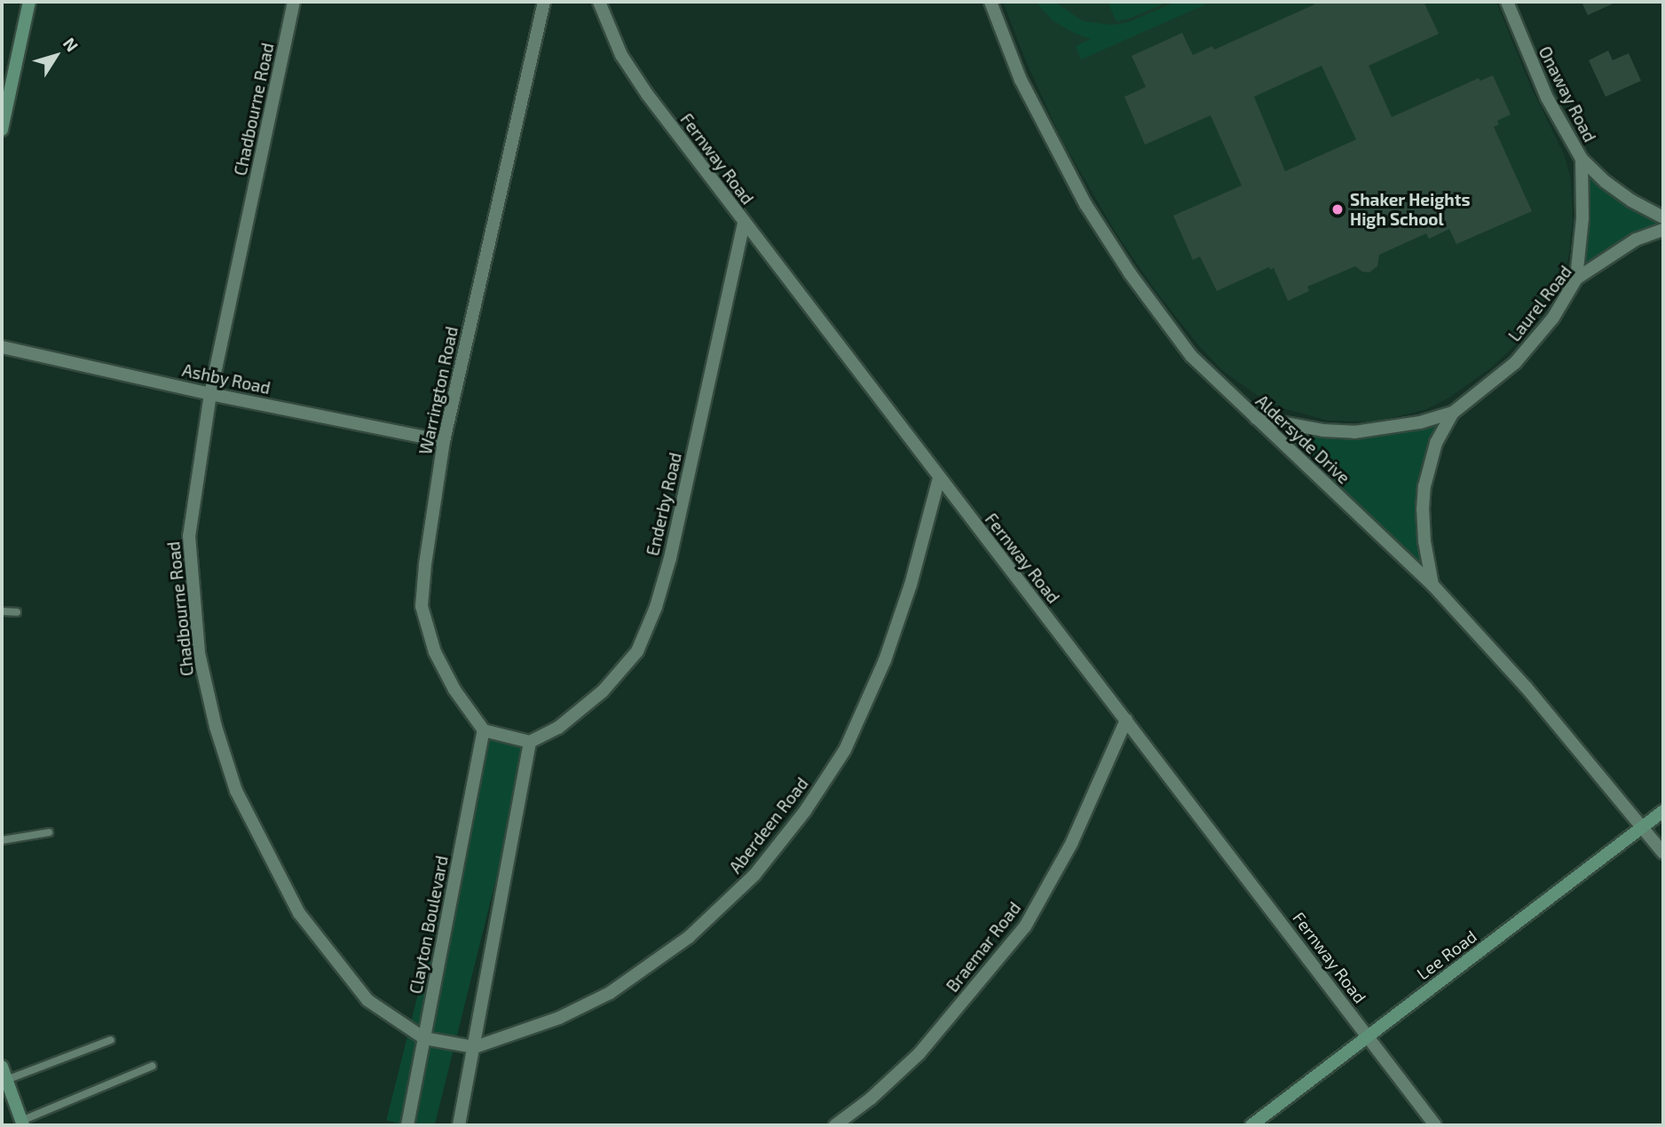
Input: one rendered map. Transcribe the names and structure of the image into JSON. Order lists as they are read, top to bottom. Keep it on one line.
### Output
{"streets":{"main road":["Lee Road"],"street":["Onaway Road","Chadbourne Road","Fernway Road","Laurel Road","Ashby Road","Warrington Road","Aldersyde Drive","Enderby Road","Aberdeen Road","Clayton Boulevard","Braemar Road"]},"crossings":[["Onaway Road","Laurel Road"],["Chadbourne Road","Ashby Road"],["Chadbourne Road","Aberdeen Road"],["Chadbourne Road","Clayton Boulevard"],["Fernway Road","Enderby Road"],["Fernway Road","Aberdeen Road"],["Fernway Road","Braemar Road"],["Fernway Road","Lee Road"],["Laurel Road","Aldersyde Drive"],["Ashby Road","Warrington Road"],["Warrington Road","Clayton Boulevard"],["Aldersyde Drive","Lee Road"],["Aberdeen Road","Clayton Boulevard"]],"places":["Shaker Heights High School"],"north":"top right"}
